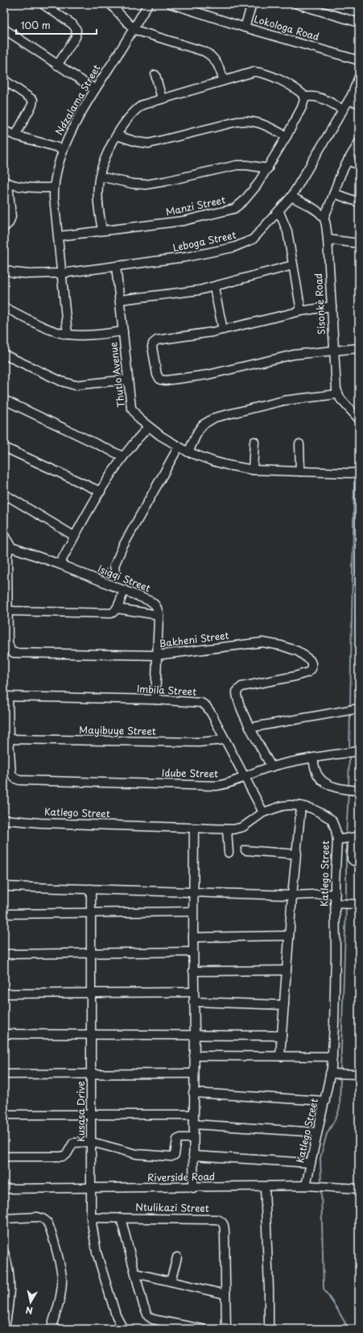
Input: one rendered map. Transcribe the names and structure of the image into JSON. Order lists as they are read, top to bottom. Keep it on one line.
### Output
{"streets":{"street":["Lokologa Road","Ndzalama Street","Manzi Street","Leboga Street","Sisonke Road","Thutlo Avenue","Isigqi Street","Bakheni Street","Imbila Street","Mayibuye Street","Idube Street","Katlego Street","Kusasa Drive","Riverside Road","Ntulikazi Street"]},"crossings":[["Ndzalama Street","Manzi Street"],["Ndzalama Street","Leboga Street"],["Leboga Street","Thutlo Avenue"],["Isigqi Street","Bakheni Street"],["Bakheni Street","Idube Street"],["Imbila Street","Mayibuye Street"],["Imbila Street","Idube Street"],["Imbila Street","Katlego Street"],["Mayibuye Street","Idube Street"],["Katlego Street","Riverside Road"],["Kusasa Drive","Riverside Road"],["Kusasa Drive","Ntulikazi Street"]],"scale_bar":"100 m","north":"bottom"}
